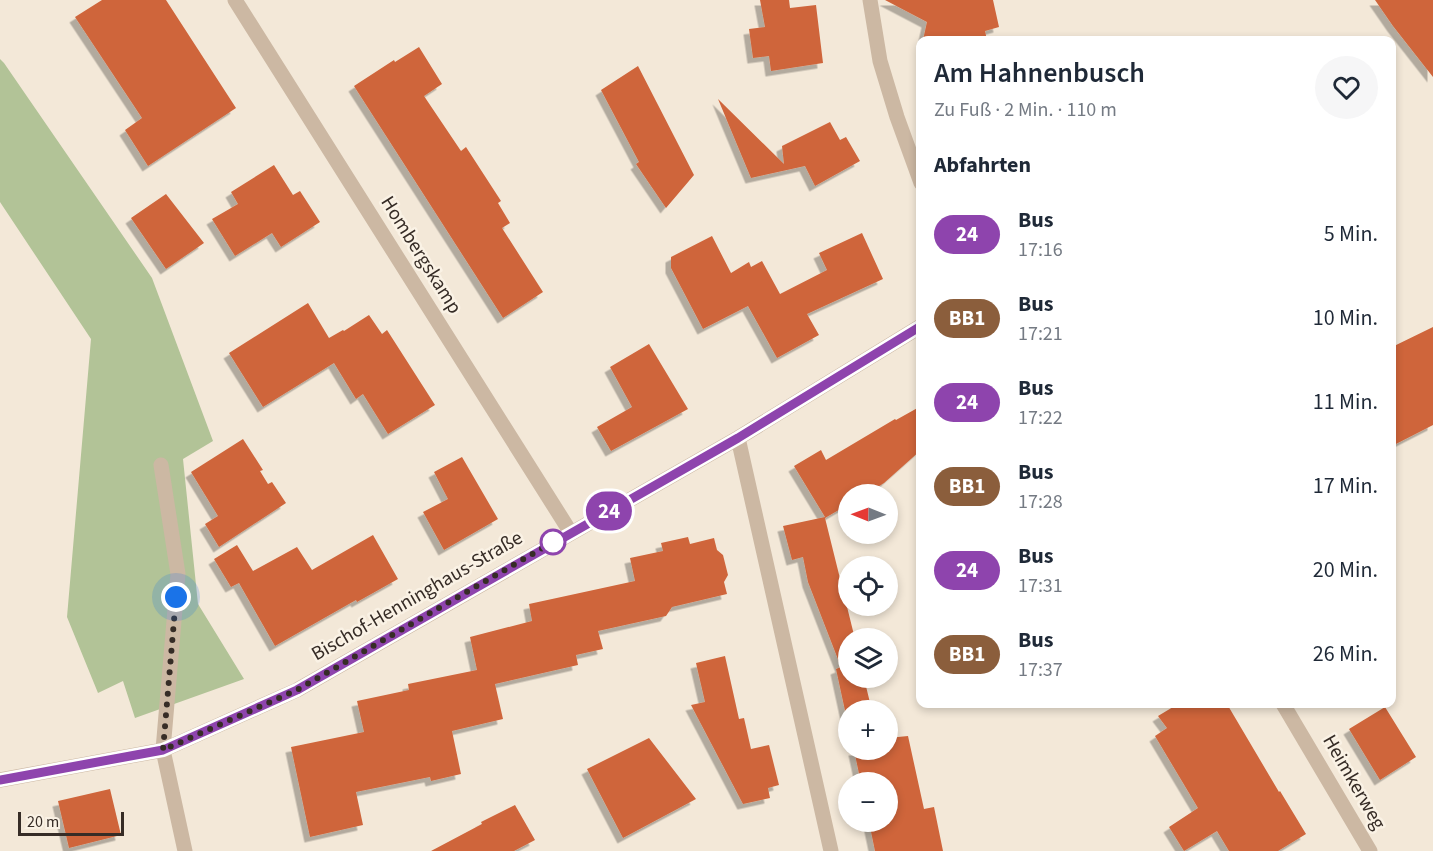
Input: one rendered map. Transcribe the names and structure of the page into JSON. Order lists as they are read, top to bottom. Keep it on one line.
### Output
{"streets":{"street":["Hombergskamp","Bischof-Henninghaus-Straße","Heimkerweg"]},"crossings":[["Hombergskamp","Bischof-Henninghaus-Straße"]],"lines":["bus line 24"],"scale_bar":"20 m","north":"left","page":{"on_map":"24","heading":[["Am Hahnenbusch","Zu Fuß · 2 Min. · 110 m"],"Abfahrten"],"list":[{"mark":"24","name":"Bus","note":"17:16","value":"5 Min."},{"mark":"BB1","name":"Bus","note":"17:21","value":"10 Min."},{"mark":"24","name":"Bus","note":"17:22","value":"11 Min."},{"mark":"BB1","name":"Bus","note":"17:28","value":"17 Min."},{"mark":"24","name":"Bus","note":"17:31","value":"20 Min."},{"mark":"BB1","name":"Bus","note":"17:37","value":"26 Min."}],"map_buttons":["+","−"],"scale":"20 m"}}
